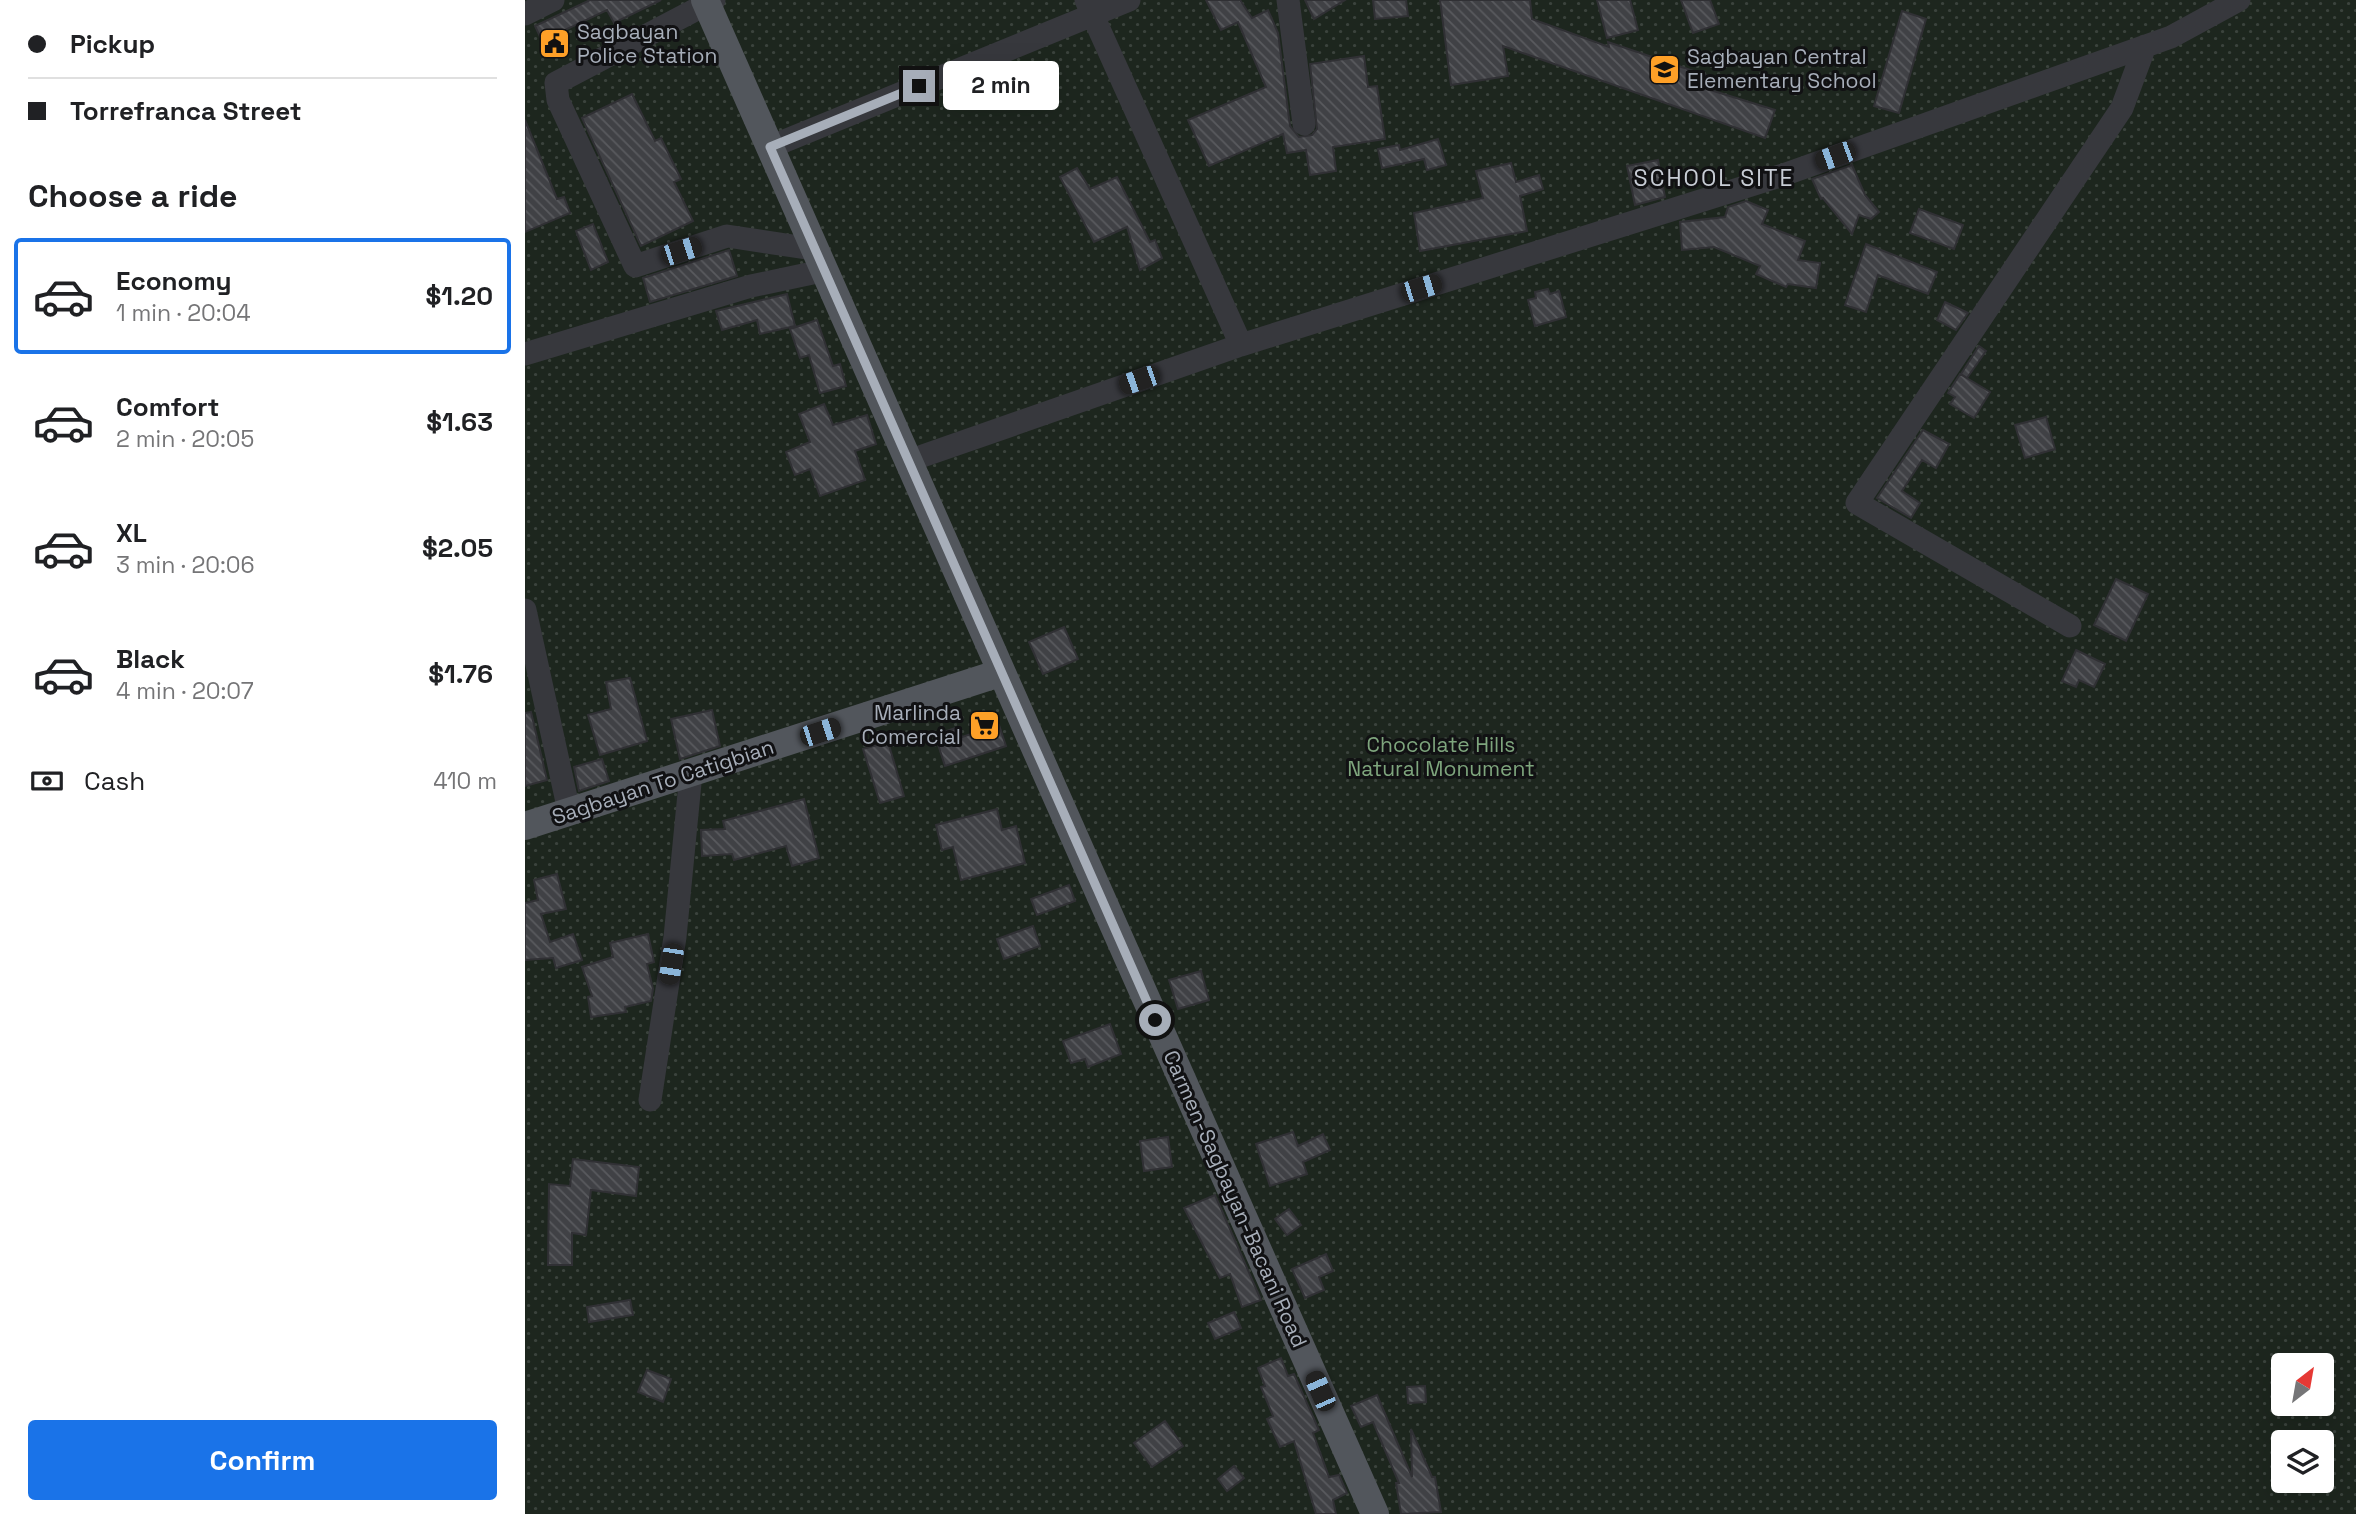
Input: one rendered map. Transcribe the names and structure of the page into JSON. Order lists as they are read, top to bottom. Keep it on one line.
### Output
{"streets":{"main road":["Sagbayan To Catigbian","Carmen-Sagbayan-Bacani Road"]},"crossings":[["Sagbayan To Catigbian","Carmen-Sagbayan-Bacani Road"]],"districts":["SCHOOL SITE"],"parks":["Chocolate Hills Natural Monument"],"places":{"public building":["Sagbayan Police Station"],"school or university":["Sagbayan Central Elementary School"],"supermarket":["Marlinda Comercial"]},"north":"top right","page":{"banner":["Pickup","Torrefranca Street"],"bubble":"2 min","heading":"Choose a ride","list":[{"name":"Economy","note":"1 min · 20:04","value":"$1.20"},{"name":"Comfort","note":"2 min · 20:05","value":"$1.63"},{"name":"XL","note":"3 min · 20:06","value":"$2.05"},{"name":"Black","note":"4 min · 20:07","value":"$1.76"}],"pay":["Cash","410 m"],"buttons":"Confirm"}}
